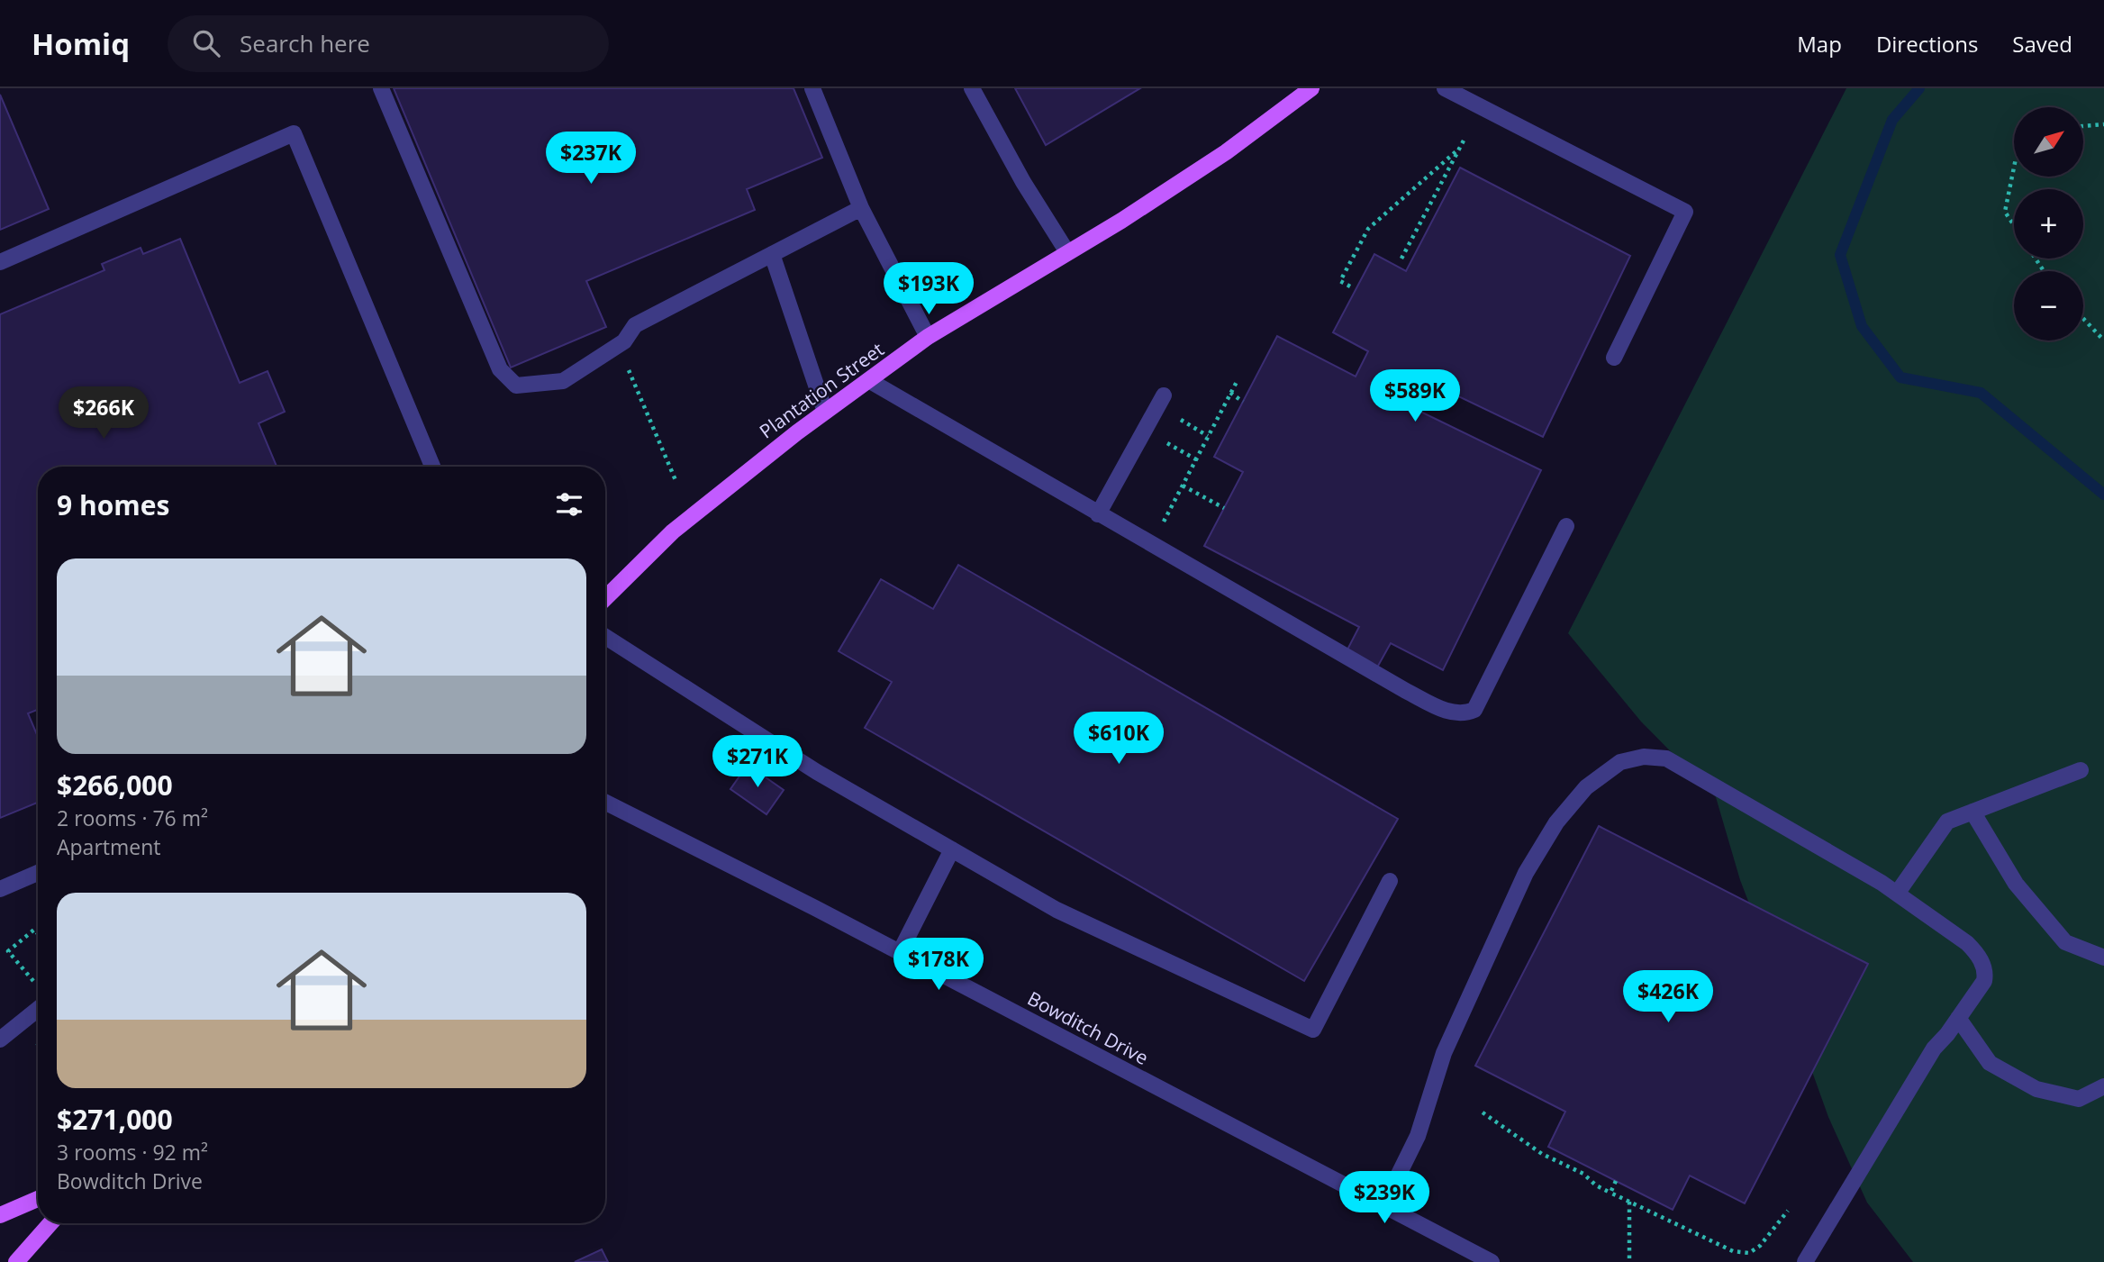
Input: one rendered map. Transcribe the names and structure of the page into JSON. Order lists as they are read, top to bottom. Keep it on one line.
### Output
{"streets":{"main road":["Plantation Street"],"street":["Bowditch Drive"]},"north":"top right","page":{"header":"Homiq","search":"Search here","nav":["Map","Directions","Saved"],"map_buttons":["+","−"],"price":["$237K","$193K","$589K","$266K","$610K","$271K","$178K","$426K","$239K"],"heading":"9 homes","list":[{"name":"$266,000","note":"2 rooms · 76 m² · Apartment"},{"name":"$271,000","note":"3 rooms · 92 m² · Bowditch Drive"}]}}
